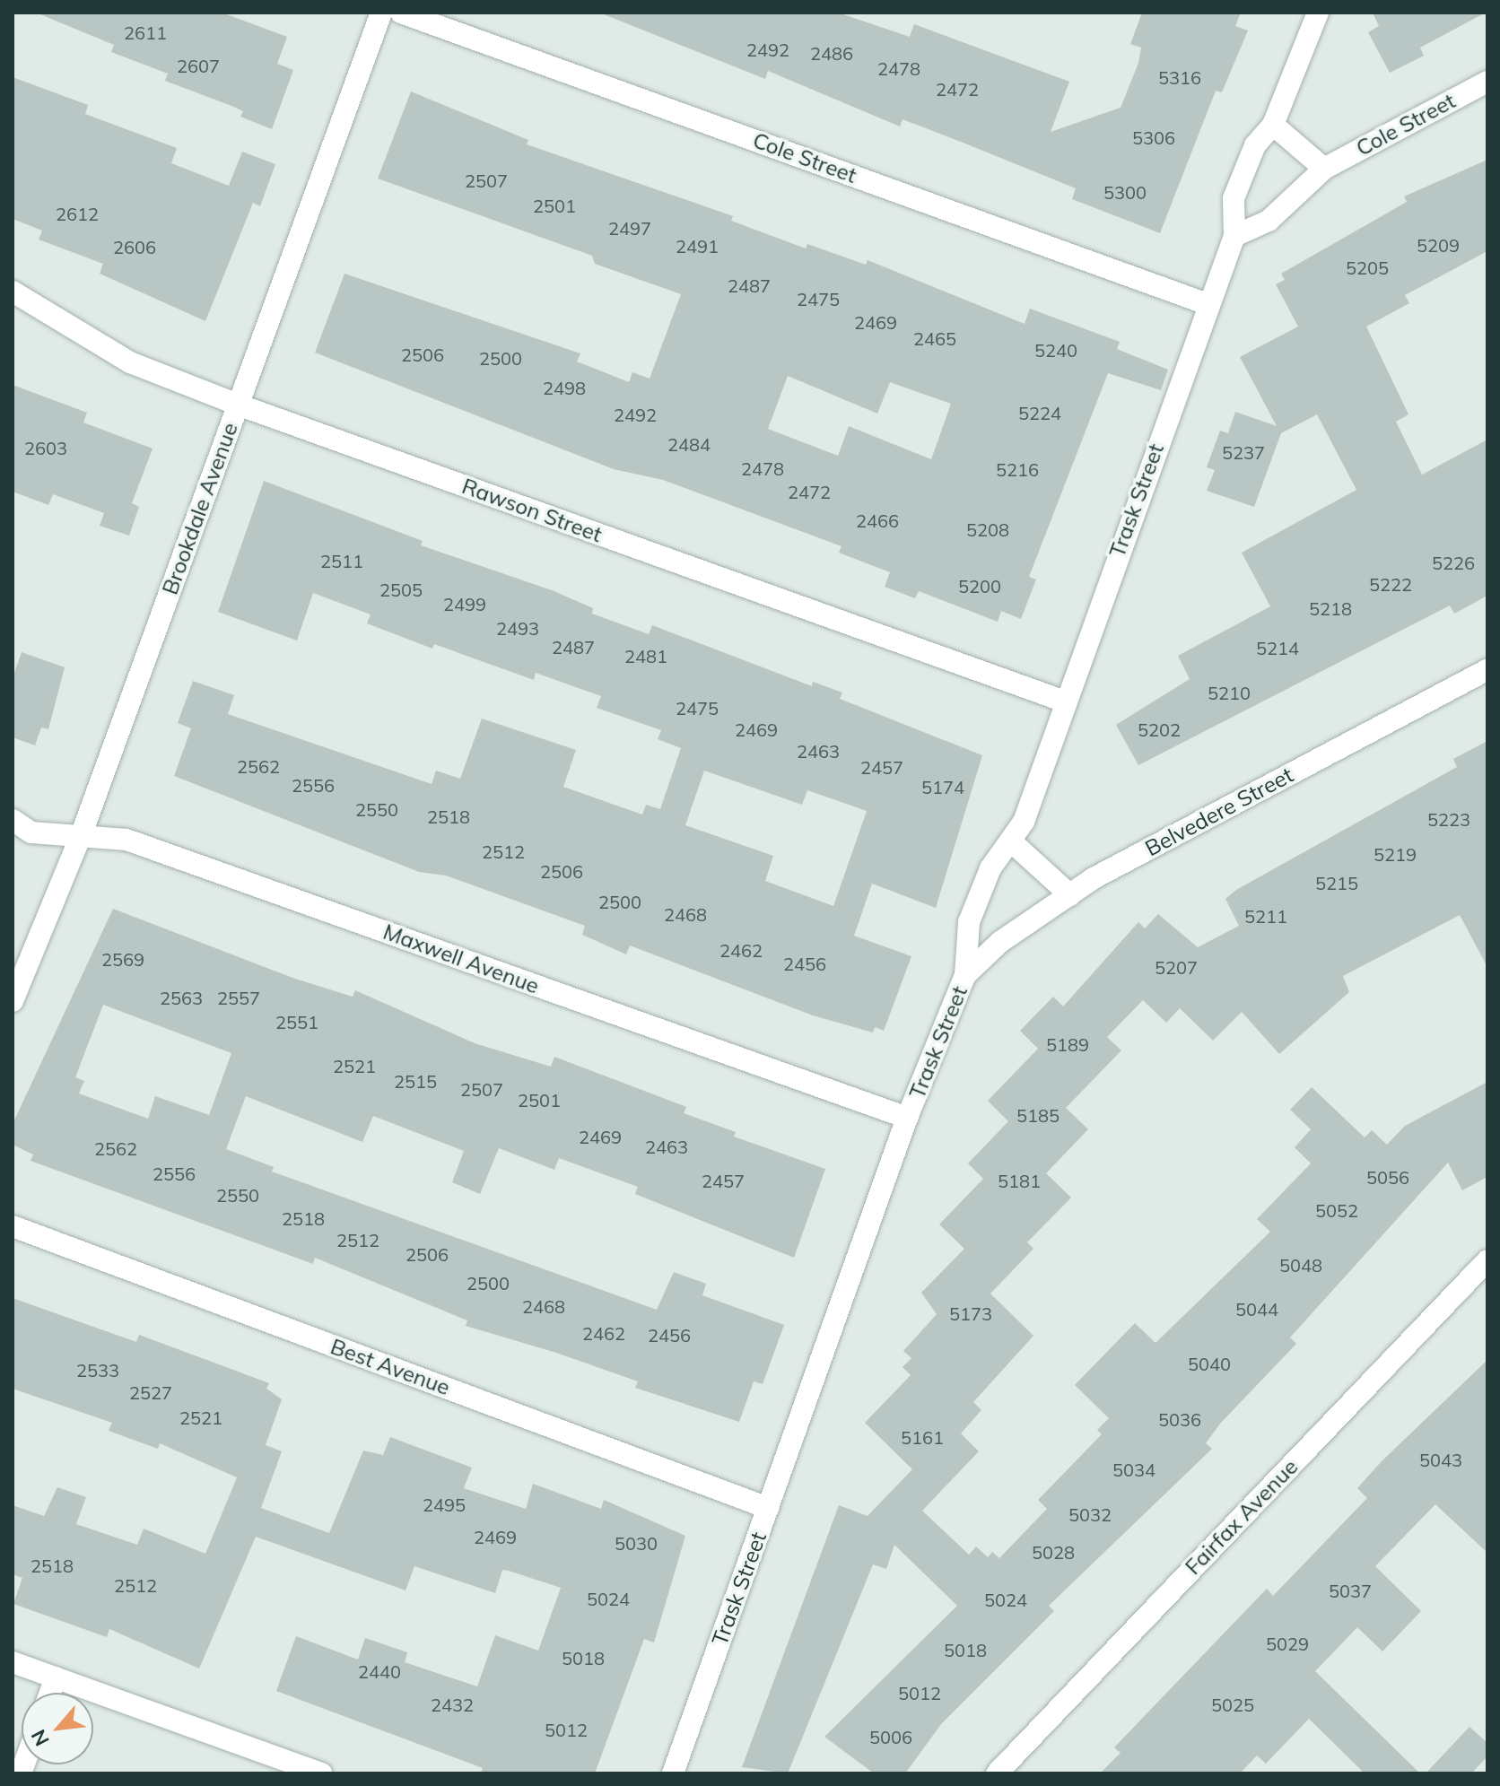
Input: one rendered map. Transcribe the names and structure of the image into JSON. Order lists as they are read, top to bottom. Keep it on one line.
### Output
{"streets":{"street":["Cole Street","Trask Street","Brookdale Avenue","Rawson Street","Belvedere Street","Maxwell Avenue","Best Avenue","Fairfax Avenue"]},"crossings":[["Cole Street","Trask Street"],["Trask Street","Rawson Street"],["Trask Street","Belvedere Street"],["Trask Street","Maxwell Avenue"],["Trask Street","Best Avenue"],["Brookdale Avenue","Rawson Street"],["Brookdale Avenue","Maxwell Avenue"]],"house_numbers":["2611","2492","2486","2607","2478","5316","2472","5306","2507","5300","2501","2612","2497","5209","2491","2606","5205","2487","2475","2469","2465","5240","2506","2500","2498","5224","2492","2484","2603","5237","2478","5216","2472","2466","5208","2511","5226","5222","5200","2505","2499","5218","2493","2487","5214","2481","5210","2475","2469","5202","2463","2562","2457","2556","5174","2550","2518","5223","2512","5219","2506","5215","2500","2468","5211","2462","2569","2456","5207","2563","2557","2551","5189","2521","2515","2507","2501","5185","2469","2463","2562","2556","5056","2457","5181","2550","5052","2518","2512","2506","5048","2500","2468","5044","5173","2462","2456","5040","2533","2527","2521","5036","5161","5043","5034","2495","5032","2469","5030","5028","2518","2512","5037","5024","5024","5029","5018","5018","2440","5012","2432","5025","5012","5006"],"north":"bottom left"}
